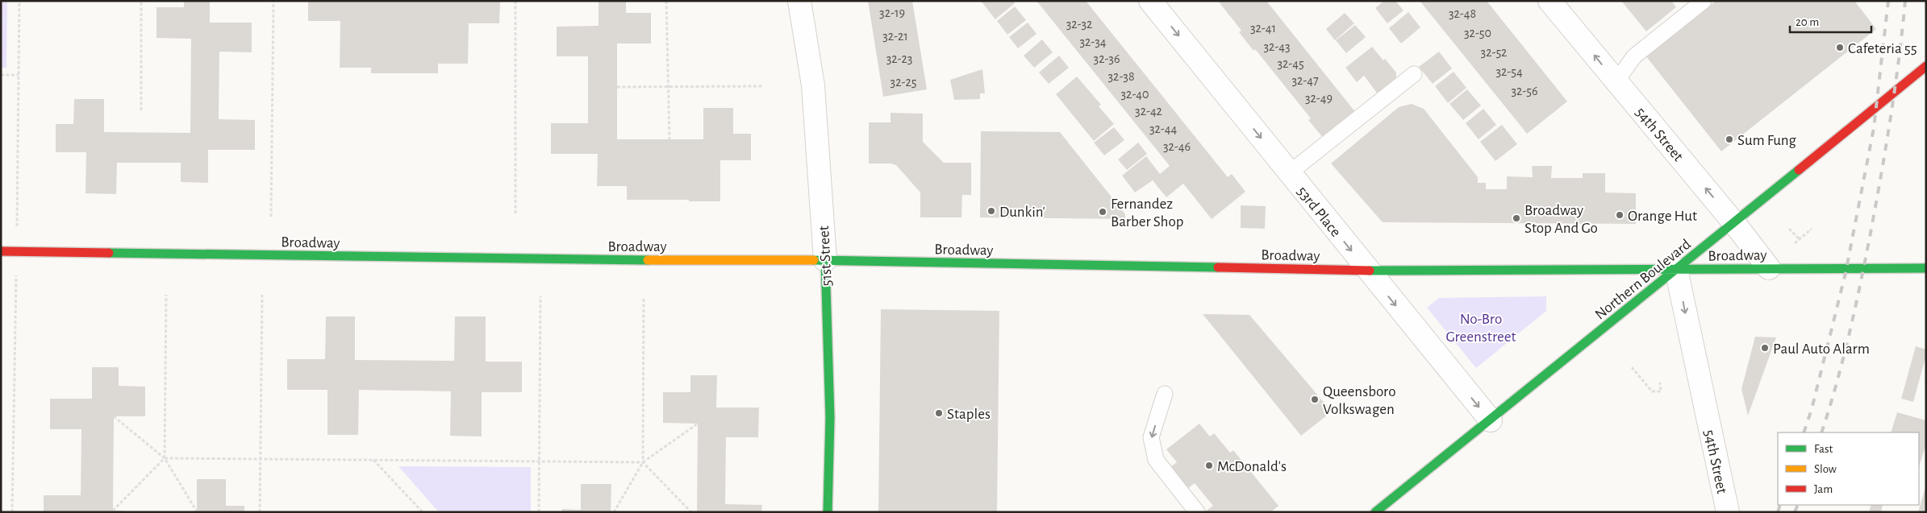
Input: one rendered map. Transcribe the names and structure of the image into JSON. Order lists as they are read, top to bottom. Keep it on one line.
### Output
{"streets":{"main road":["Broadway","51st Street","Northern Boulevard"],"street":["54th Street","53rd Place"]},"crossings":[["54th Street","Broadway"],["54th Street","Northern Boulevard"],["53rd Place","Broadway"],["53rd Place","Northern Boulevard"],["Broadway","51st Street"],["Broadway","Northern Boulevard"]],"one_way":["53rd Place"],"parks":["No-Bro Greenstreet"],"places":["Cafeteria 55","Sum Fung","Dunkin'","Fernandez Barber Shop","Orange Hut","Broadway Stop And Go","Paul Auto Alarm","Queensboro Volkswagen","Staples","McDonald's"],"house_numbers":["32-19","32-48","32-32","32-41","32-50","32-21","32-34","32-43","32-52","32-23","32-36","32-45","32-54","32-38","32-47","32-25","32-56","32-40","32-49","32-42","32-44","32-46"],"legend":["Fast","Slow","Jam"],"scale_bar":"20 m"}
